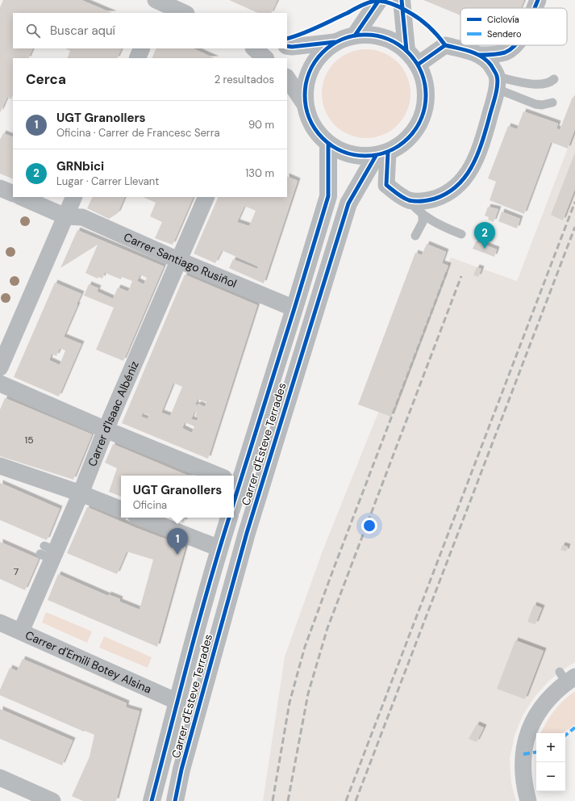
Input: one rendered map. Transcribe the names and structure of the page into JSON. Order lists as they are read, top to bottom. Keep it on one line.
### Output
{"streets":{"street":["Carrer Santiago Rusiñol","Carrer d'Isaac Albéniz","Carrer d'Esteve Terrades","Carrer d'Emili Botey Alsina"]},"crossings":[["Carrer Santiago Rusiñol","Carrer d'Isaac Albéniz"],["Carrer Santiago Rusiñol","Carrer d'Esteve Terrades"],["Carrer d'Isaac Albéniz","Carrer d'Emili Botey Alsina"],["Carrer d'Esteve Terrades","Carrer d'Emili Botey Alsina"]],"house_numbers":["15","7"],"legend":["Ciclovía","Sendero"],"page":{"search":"Buscar aquí","heading":["Cerca","2 resultados"],"list":[{"mark":"1","name":"UGT Granollers","note":"Oficina · Carrer de Francesc Serra","value":"90 m"},{"mark":"2","name":"GRNbici","note":"Lugar · Carrer Llevant","value":"130 m"}],"pins":["2","1"],"popup":["UGT Granollers","Oficina"],"map_buttons":["+","−"]}}
